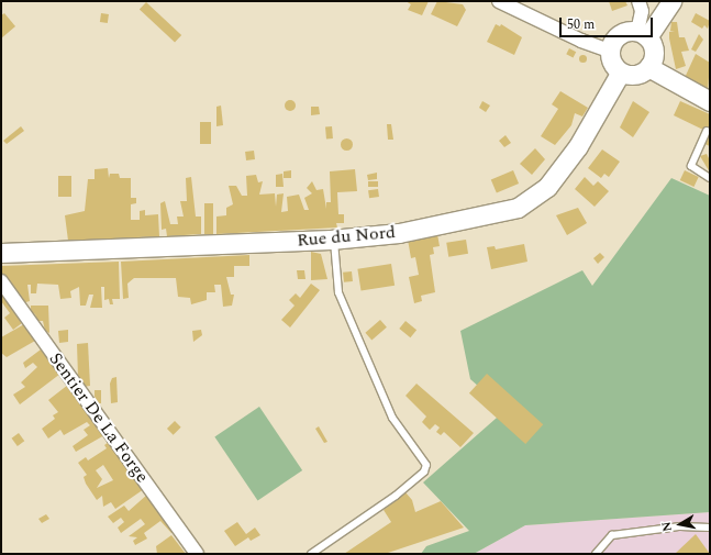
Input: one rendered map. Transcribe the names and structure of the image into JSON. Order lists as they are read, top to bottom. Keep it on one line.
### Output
{"streets":{"street":["Rue du Nord","Sentier De La Forge"]},"scale_bar":"50 m","north":"left"}
